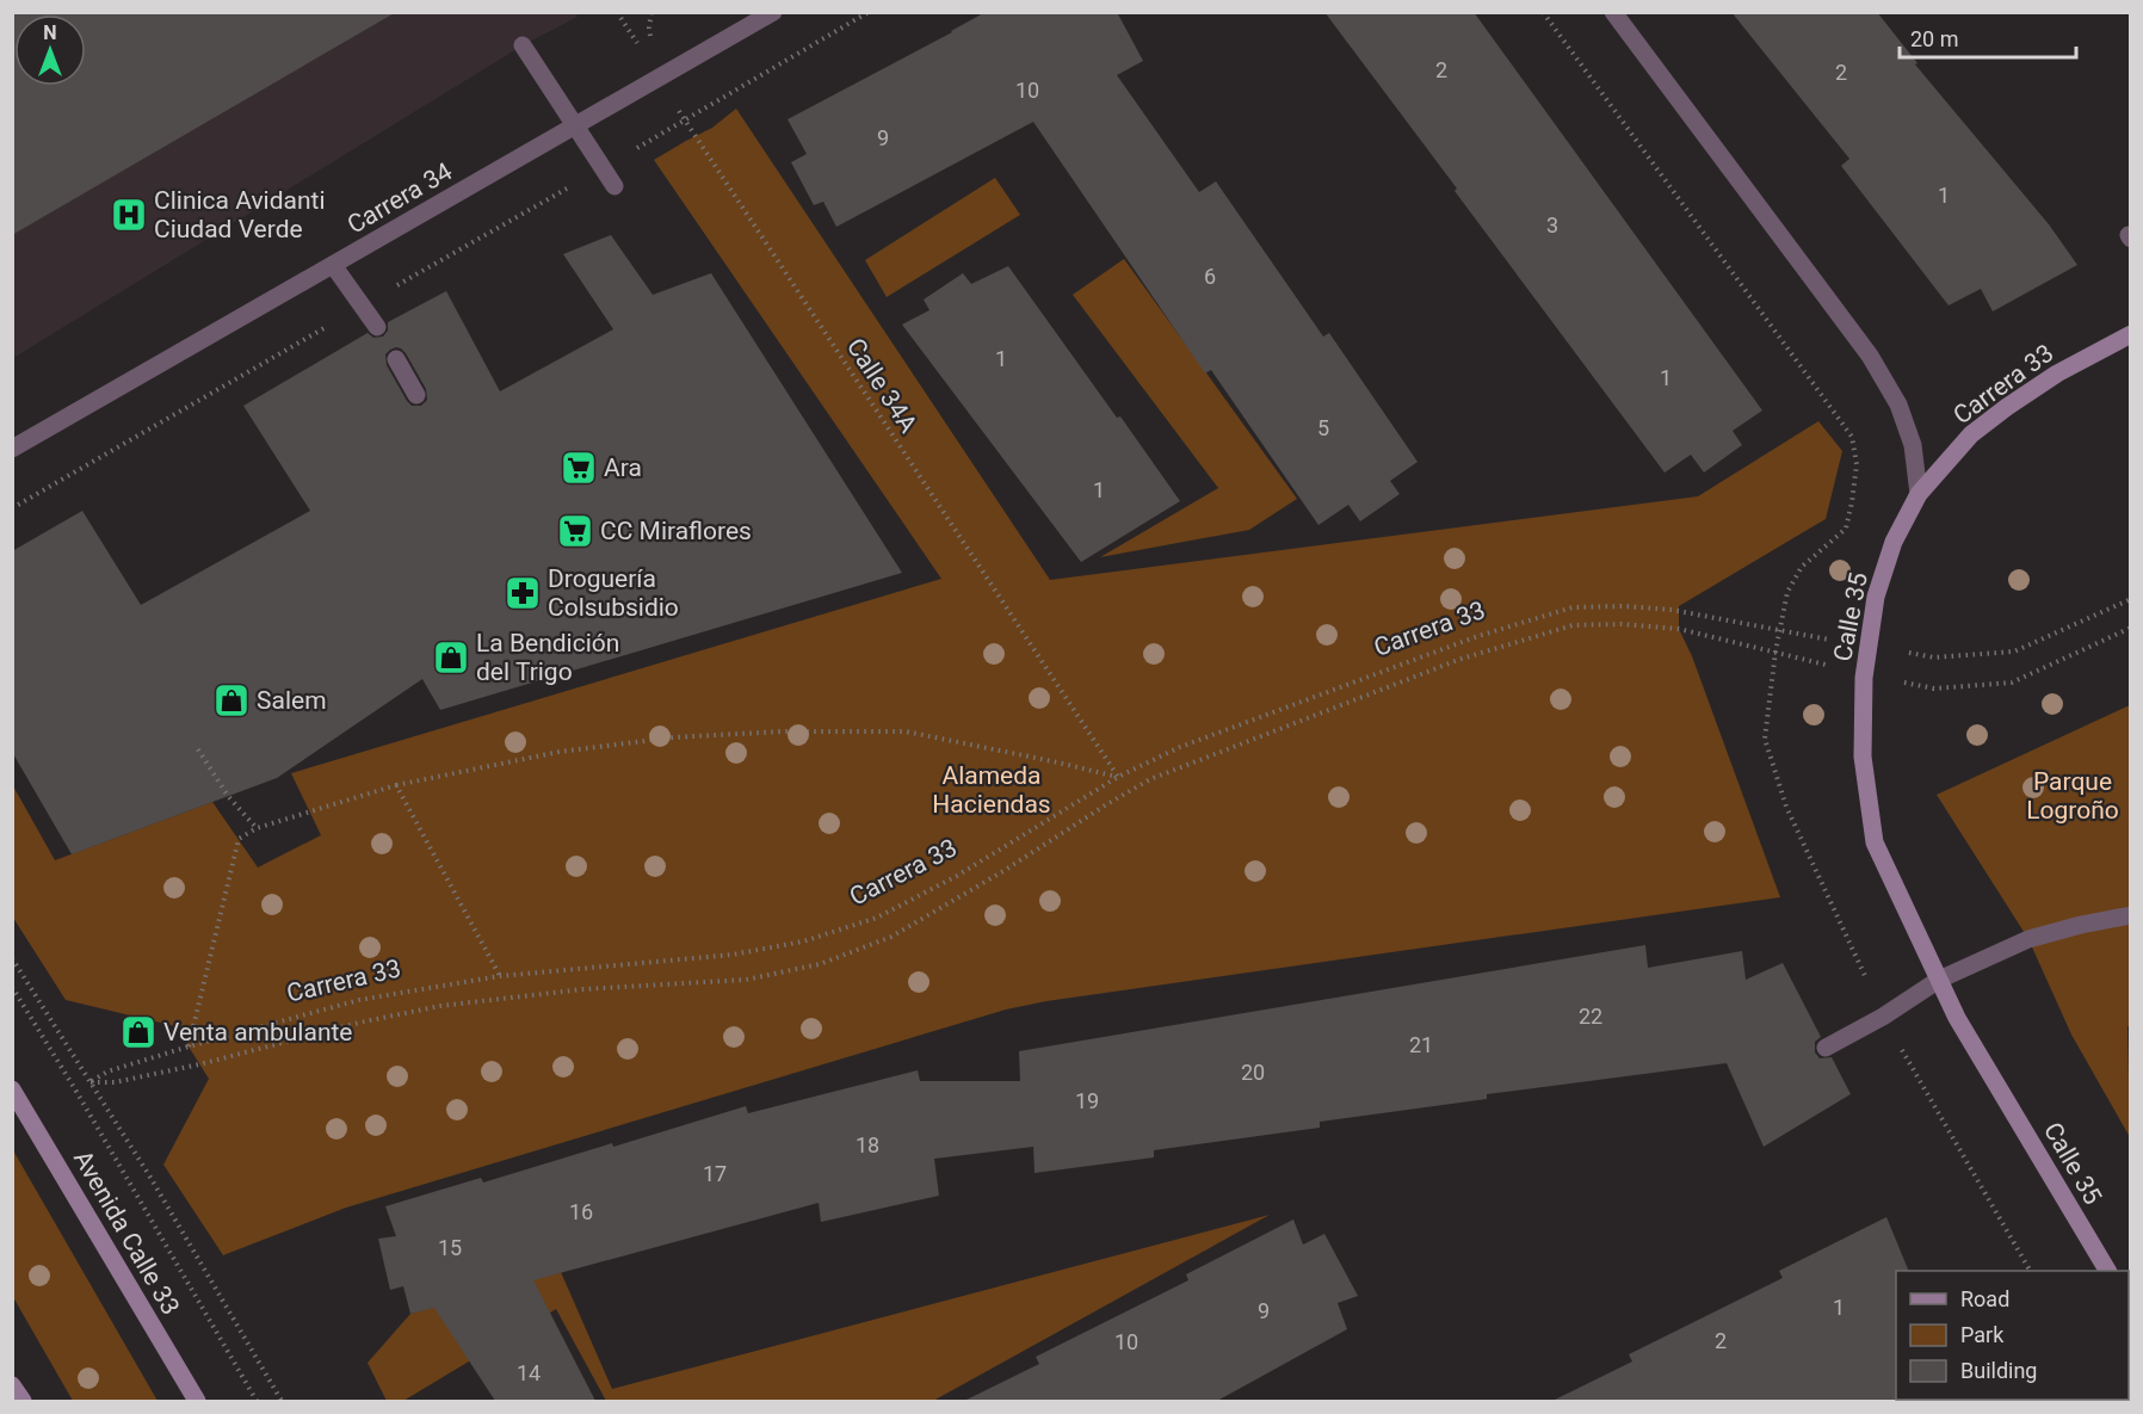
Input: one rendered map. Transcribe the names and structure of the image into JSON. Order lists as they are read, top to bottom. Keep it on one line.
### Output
{"streets":{"street":["Carrera 34","Carrera 33","Calle 35","Avenida Calle 33"],"path":["Calle 34A"]},"crossings":[["Carrera 34","Calle 34A"],["Carrera 33","Calle 34A"],["Carrera 33","Calle 35"]],"parks":["Alameda Haciendas","Parque Logroño"],"places":{"hospital":["Clinica Avidanti Ciudad Verde"],"supermarket":["Ara","CC Miraflores"],"pharmacy":["Droguería Colsubsidio"],"shop":["La Bendición del Trigo","Salem","Venta ambulante"]},"house_numbers":["2","2","10","9","1","3","6","1","1","5","1","22","21","20","19","18","17","16","15","1","9","2","10","14"],"legend":["Road","Park","Building"],"scale_bar":"20 m","north":"top"}
